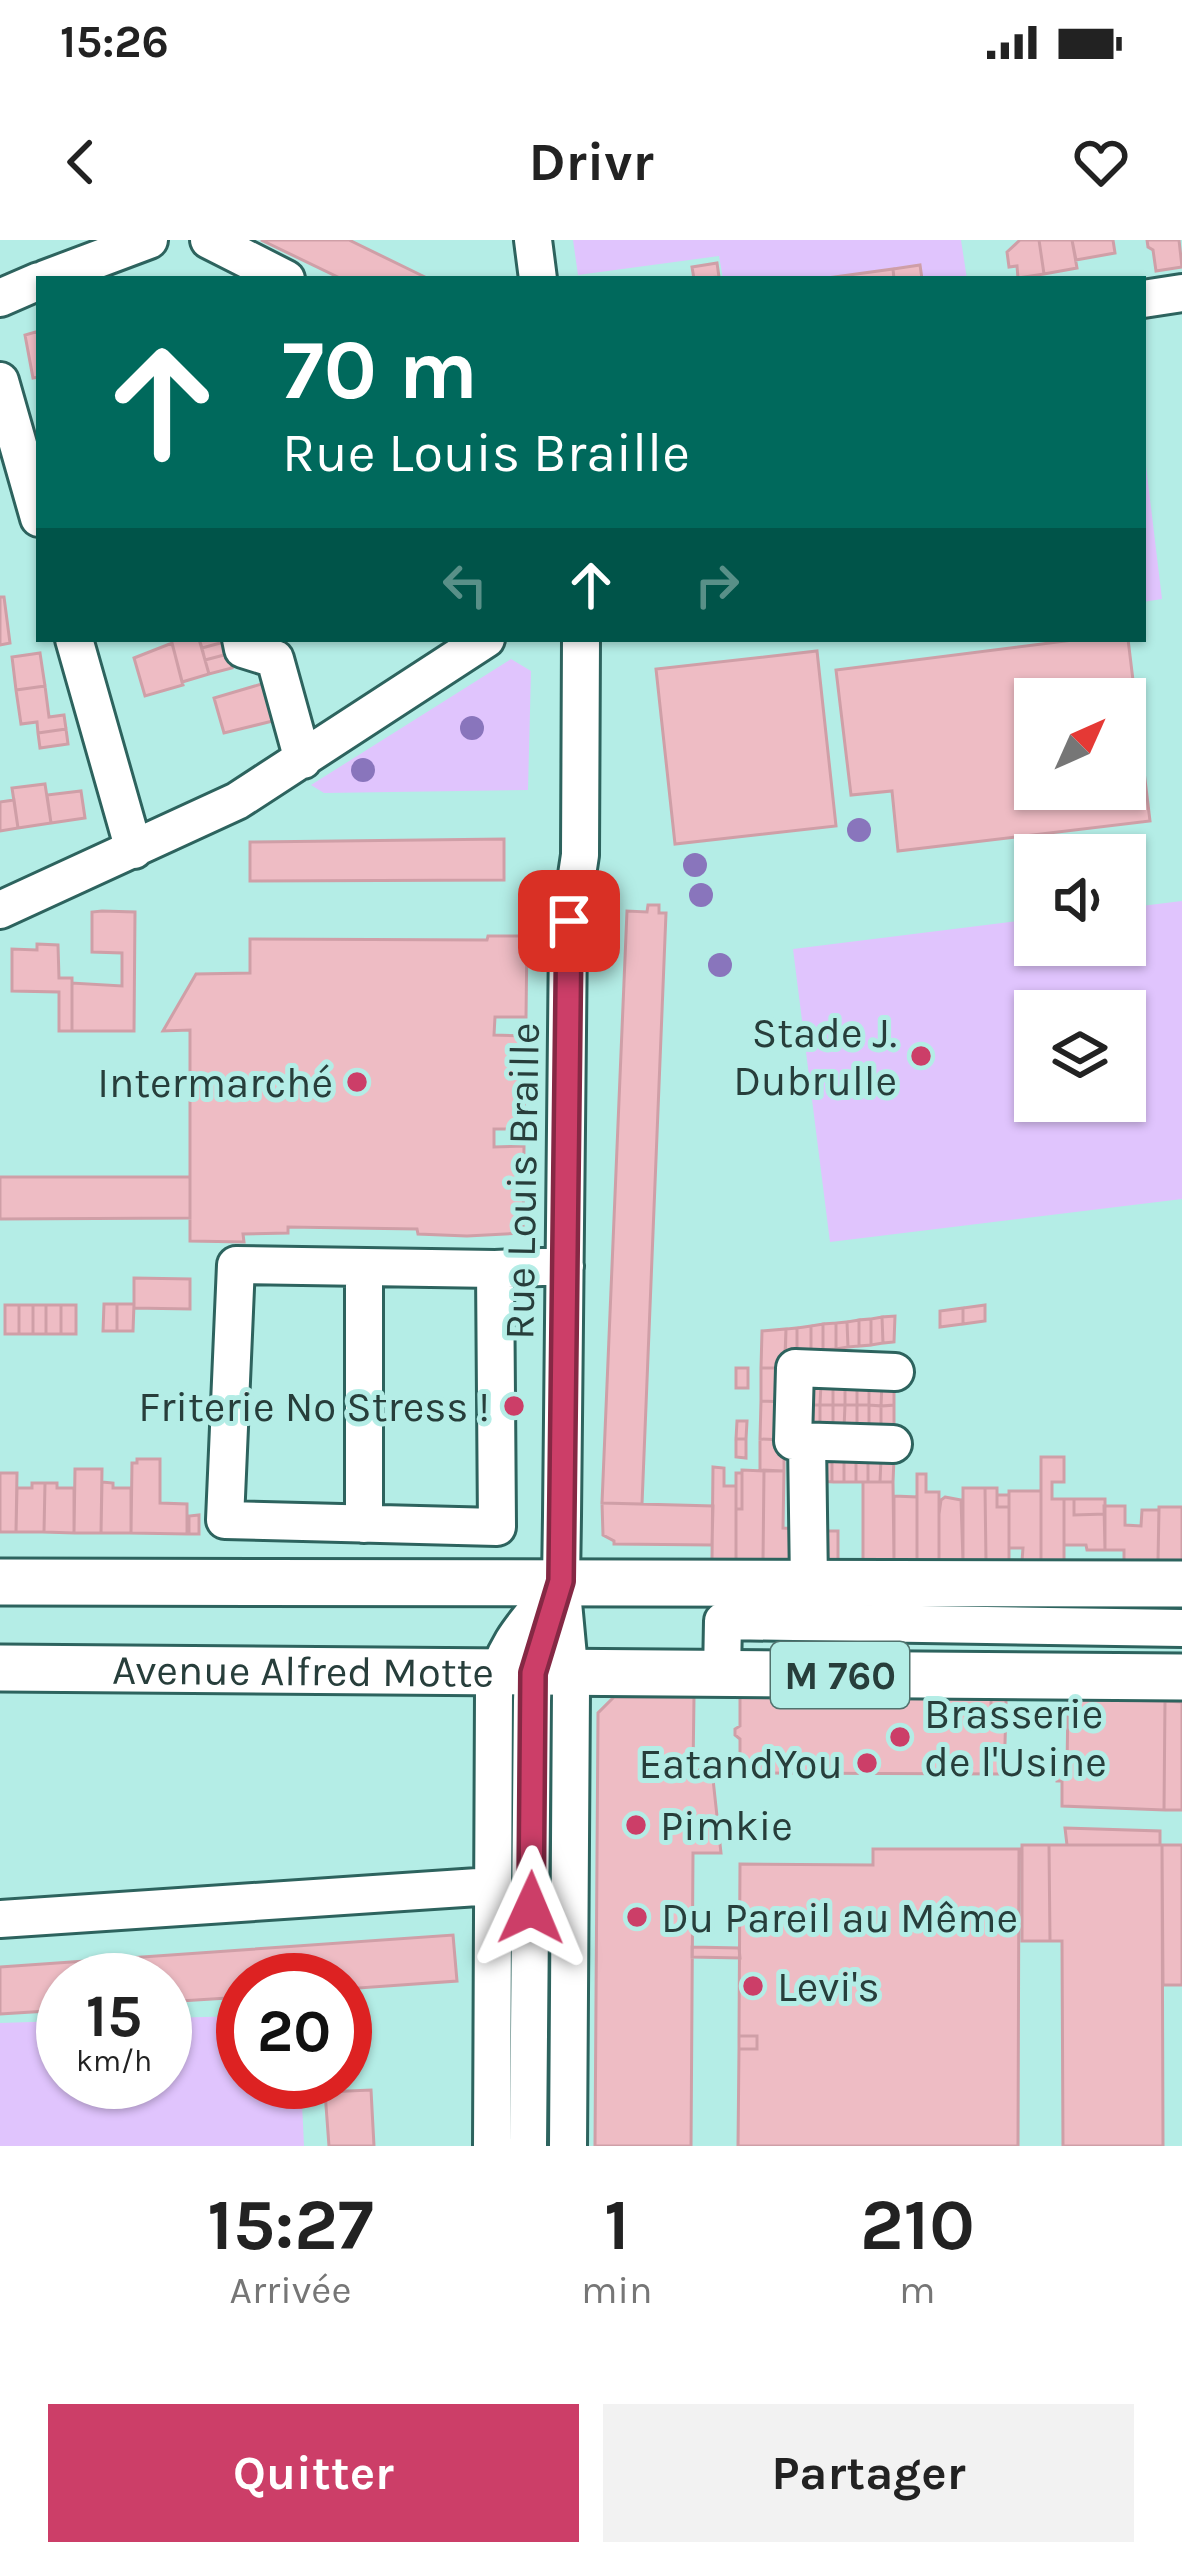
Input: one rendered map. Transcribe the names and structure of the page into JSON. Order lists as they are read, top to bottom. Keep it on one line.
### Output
{"streets":{"main road":["Avenue Alfred Motte","M 760"],"street":["Rue Louis Braille"]},"crossings":[["Rue Louis Braille","Avenue Alfred Motte"]],"places":["Stade J. Dubrulle","Intermarché","Friterie No Stress !","Brasserie de l'Usine","EatandYou","Pimkie","Du Pareil au Même","Levi's"],"north":"top right","page":{"status":"15:26","header":"Drivr","turn":["70 m","Rue Louis Braille"],"speed":"15 km/h","limit":"20","eta":["15:27","Arrivée","1","min","210","m"],"buttons":["Quitter","Partager"]}}
